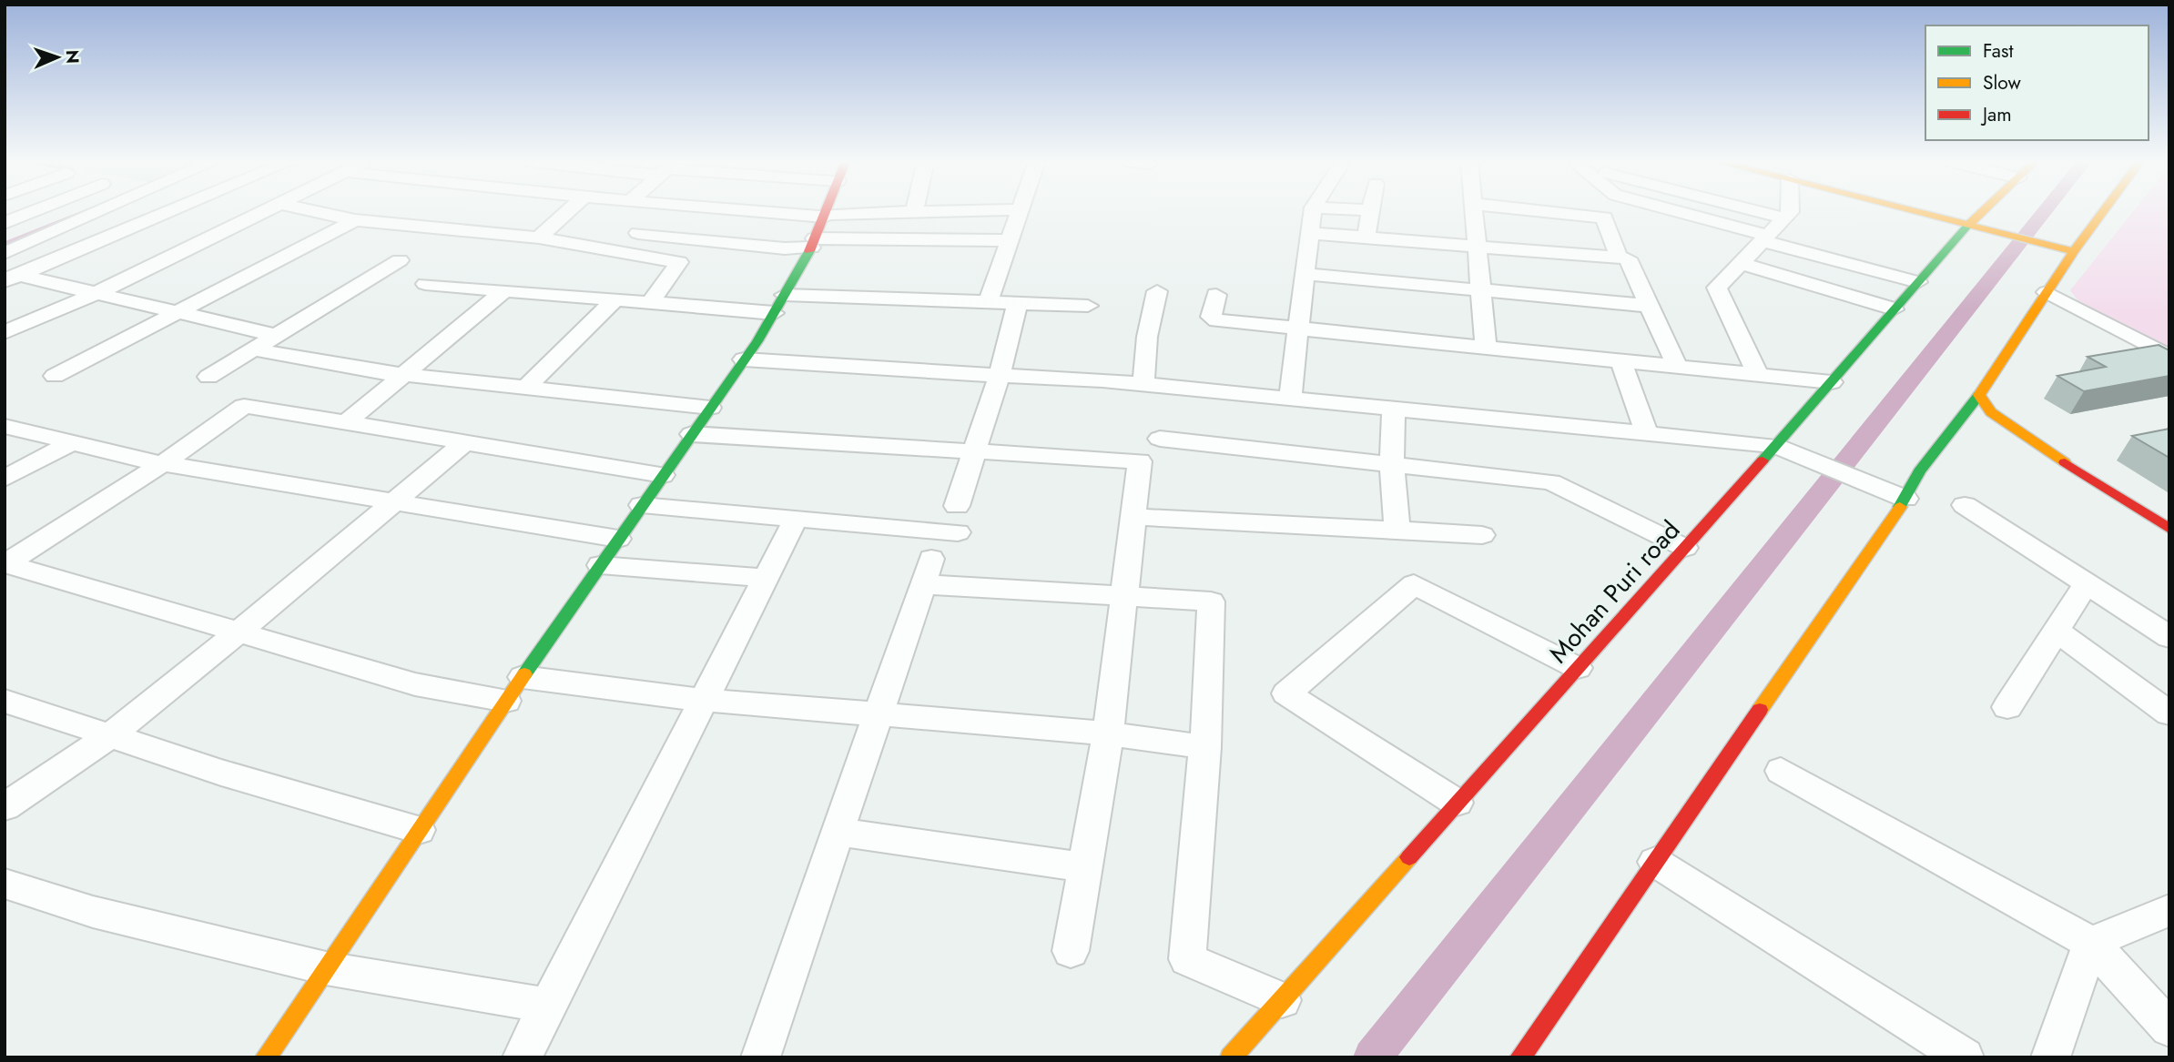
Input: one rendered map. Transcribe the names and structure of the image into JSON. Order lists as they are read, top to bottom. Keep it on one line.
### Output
{"streets":{"street":["Mohan Puri road"]},"legend":["Fast","Slow","Jam"],"north":"right"}
